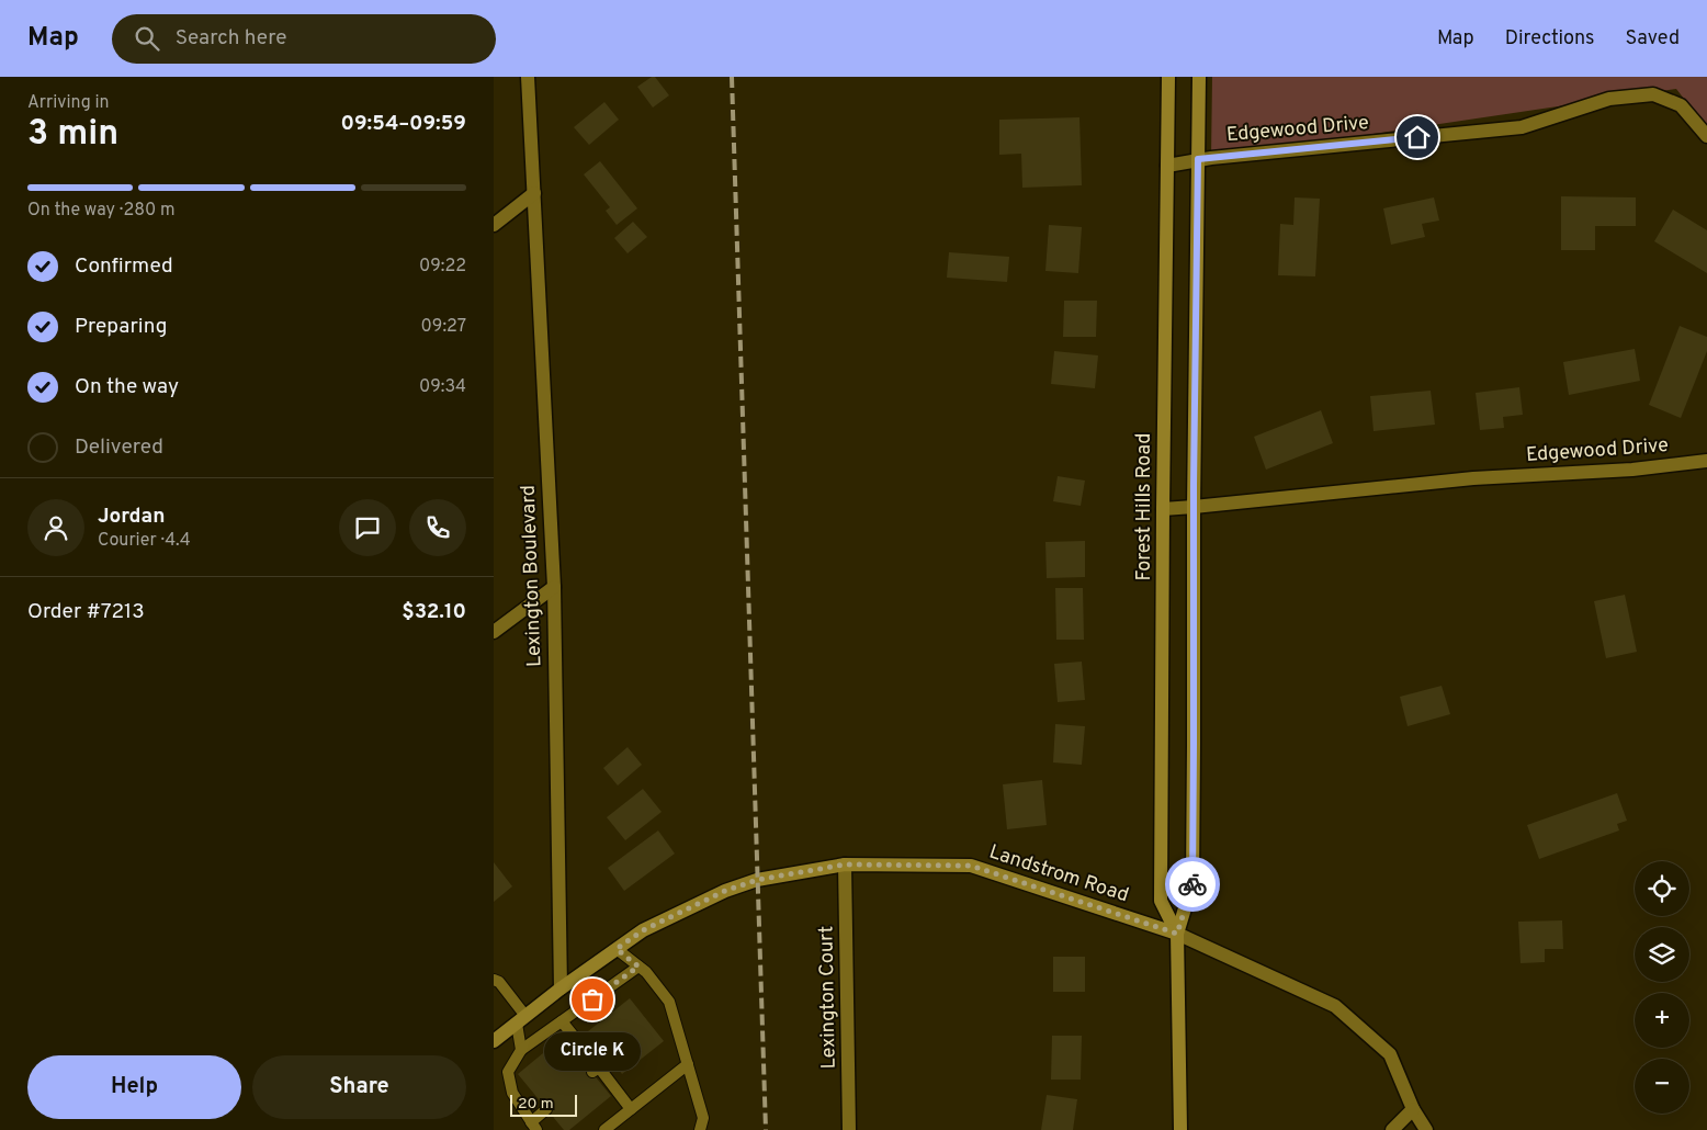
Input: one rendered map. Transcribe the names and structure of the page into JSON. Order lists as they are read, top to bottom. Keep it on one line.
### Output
{"streets":{"street":["Edgewood Drive","Forest Hills Road","Lexington Boulevard","Landstrom Road","Lexington Court"]},"crossings":[["Edgewood Drive","Forest Hills Road"],["Forest Hills Road","Landstrom Road"],["Lexington Boulevard","Landstrom Road"],["Landstrom Road","Lexington Court"]],"places":["Circle K"],"scale_bar":"20 m","page":{"header":"Map","search":"Search here","nav":["Map","Directions","Saved"],"heading":["3 min","Arriving in","09:54–09:59"],"panel":["Jordan","Courier · 4.4","Order #7213","$32.10"],"bar":"On the way · 280 m","list":[["Confirmed","09:22"],["Preparing","09:27"],["On the way","09:34"],"Delivered"],"map_buttons":["+","−"],"bubble":"Circle K","buttons":["Help","Share"],"scale":"20 m"}}
